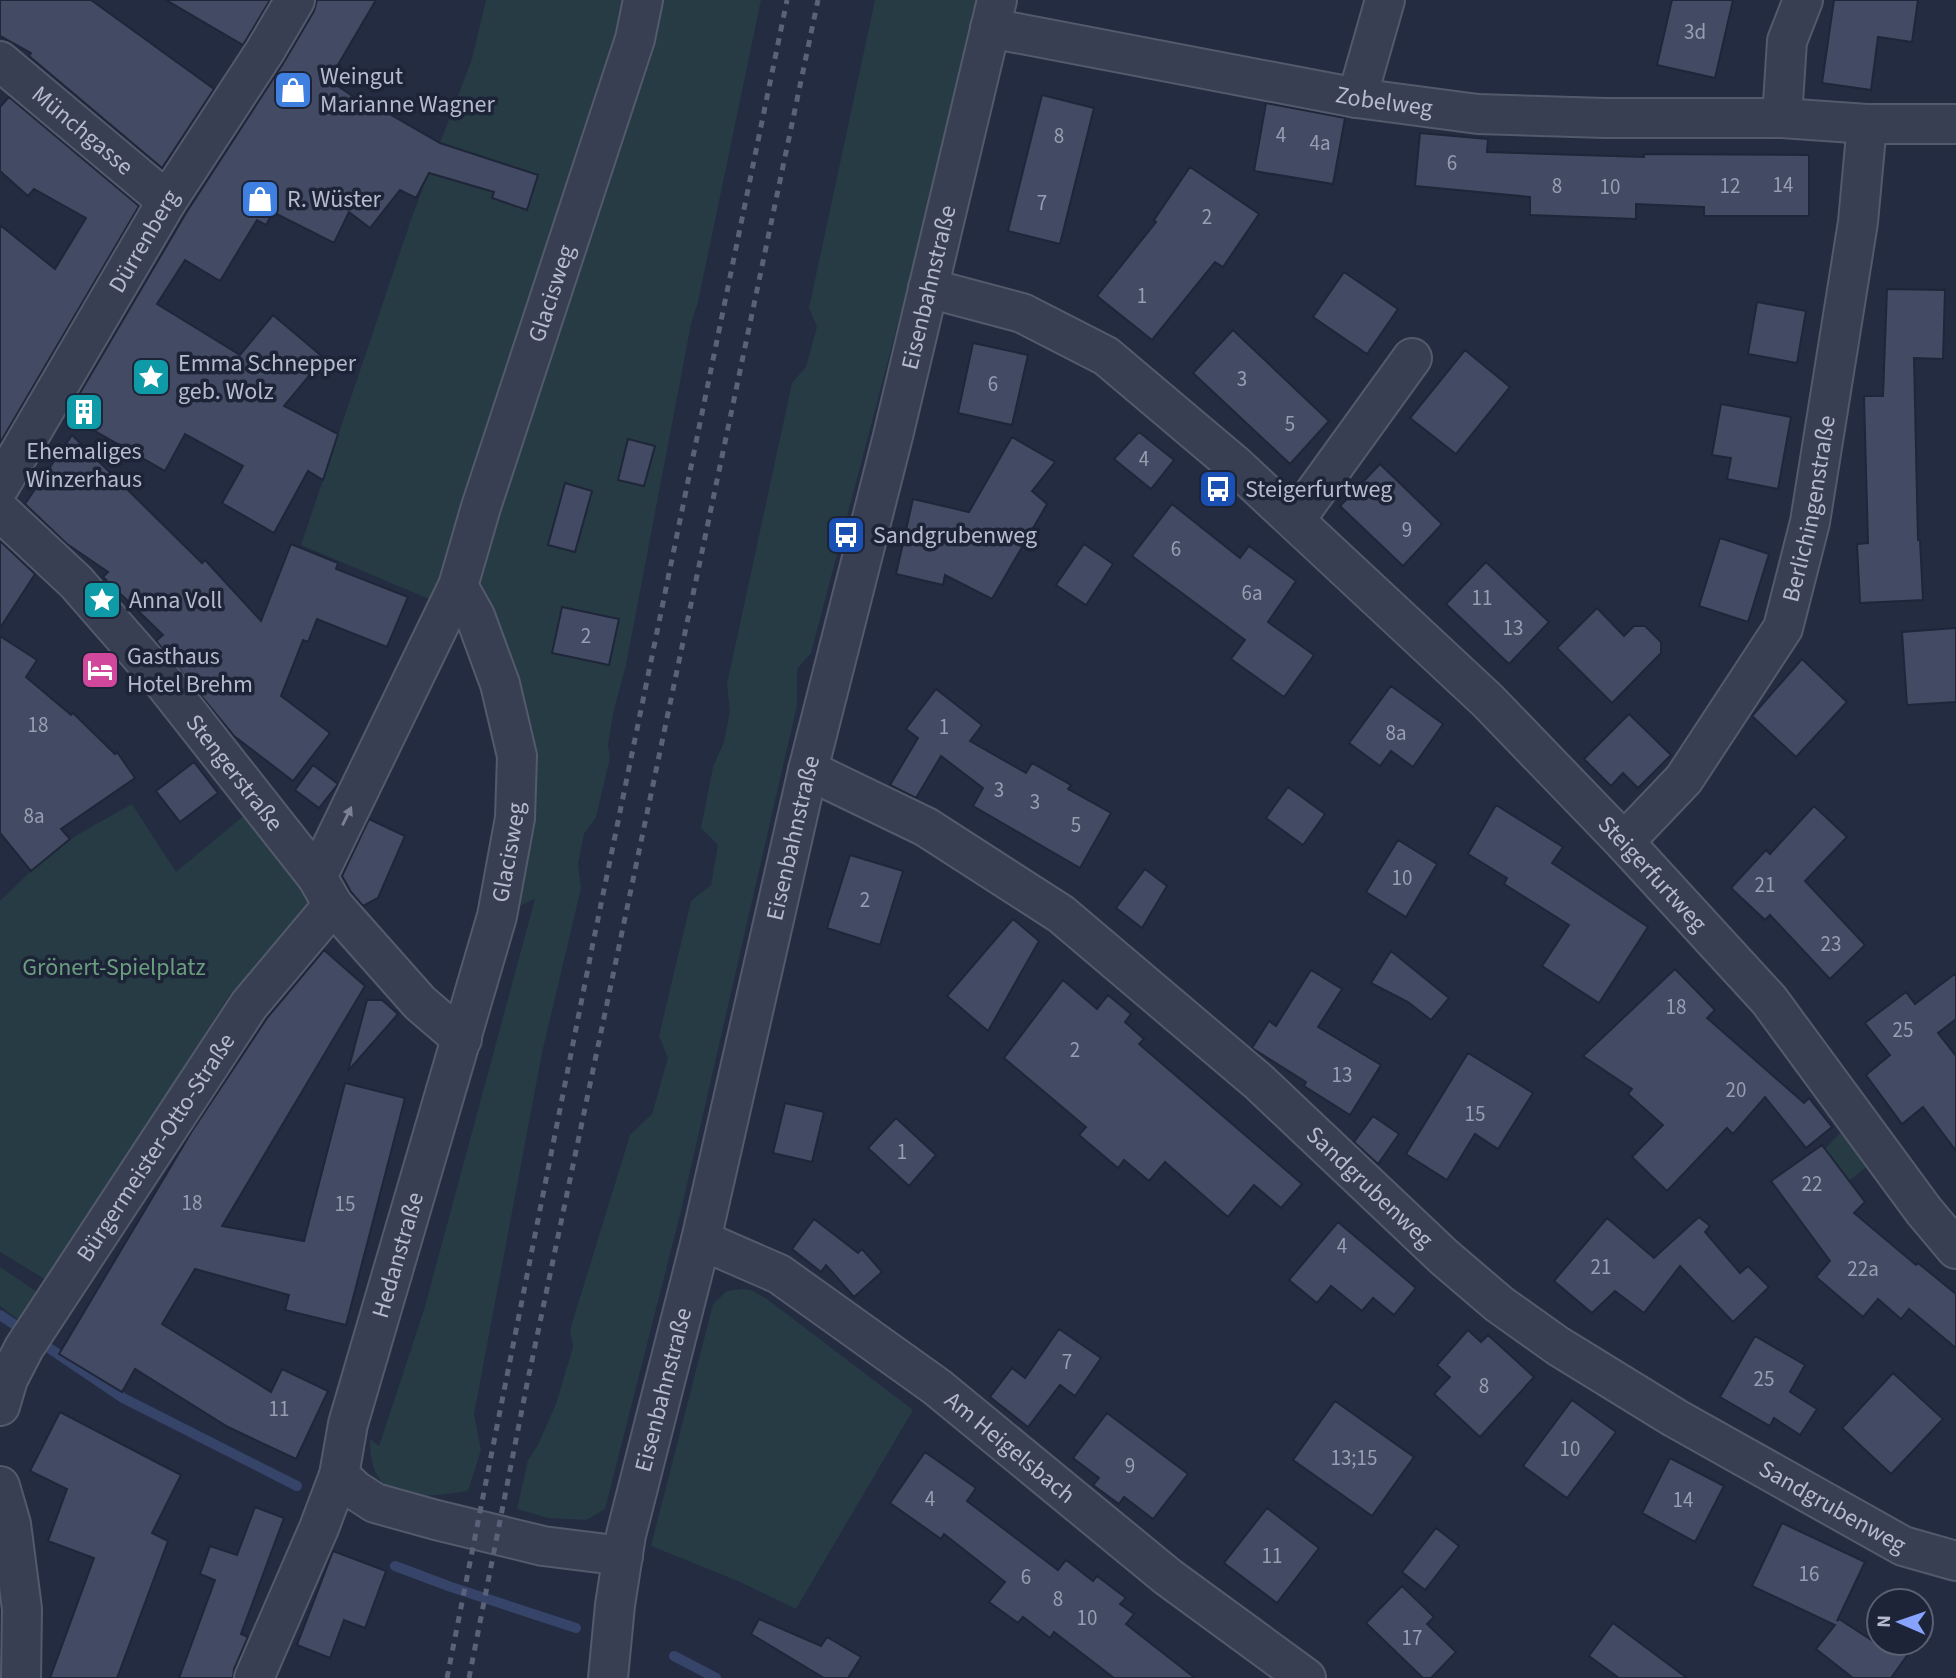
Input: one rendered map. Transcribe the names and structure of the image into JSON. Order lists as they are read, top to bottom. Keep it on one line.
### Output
{"streets":{"street":["Zobelweg","Münchgasse","Dürrenberg","Eisenbahnstraße","Glacisweg","Berlichingenstraße","Stengerstraße","Steigerfurtweg","Bürgermeister-Otto-Straße","Sandgrubenweg","Hedanstraße","Am Heigelsbach"]},"crossings":[["Zobelweg","Eisenbahnstraße"],["Zobelweg","Berlichingenstraße"],["Münchgasse","Dürrenberg"],["Eisenbahnstraße","Steigerfurtweg"],["Eisenbahnstraße","Sandgrubenweg"],["Eisenbahnstraße","Am Heigelsbach"],["Glacisweg","Stengerstraße"],["Glacisweg","Bürgermeister-Otto-Straße"],["Glacisweg","Hedanstraße"],["Berlichingenstraße","Steigerfurtweg"],["Stengerstraße","Bürgermeister-Otto-Straße"],["Stengerstraße","Hedanstraße"]],"parks":["Grönert-Spielplatz"],"places":{"shop":["Weingut Marianne Wagner","R. Wüster"],"place":["Emma Schnepper geb. Wolz","Anna Voll"],"building":["Ehemaliges Winzerhaus"],"bus stop":["Steigerfurtweg","Sandgrubenweg"],"hotel":["Gasthaus Hotel Brehm"]},"house_numbers":["3d","4","8","4a","6","14","8","12","10","7","2","1","3","6","5","4","9","6","6a","11","13","2","18","1","8a","3","3","8a","5","10","21","2","23","18","25","2","13","20","15","1","22","18","15","4","21","22a","7","25","8","11","10","13;15","9","4","14","11","16","6","8","10","17"],"north":"left"}
